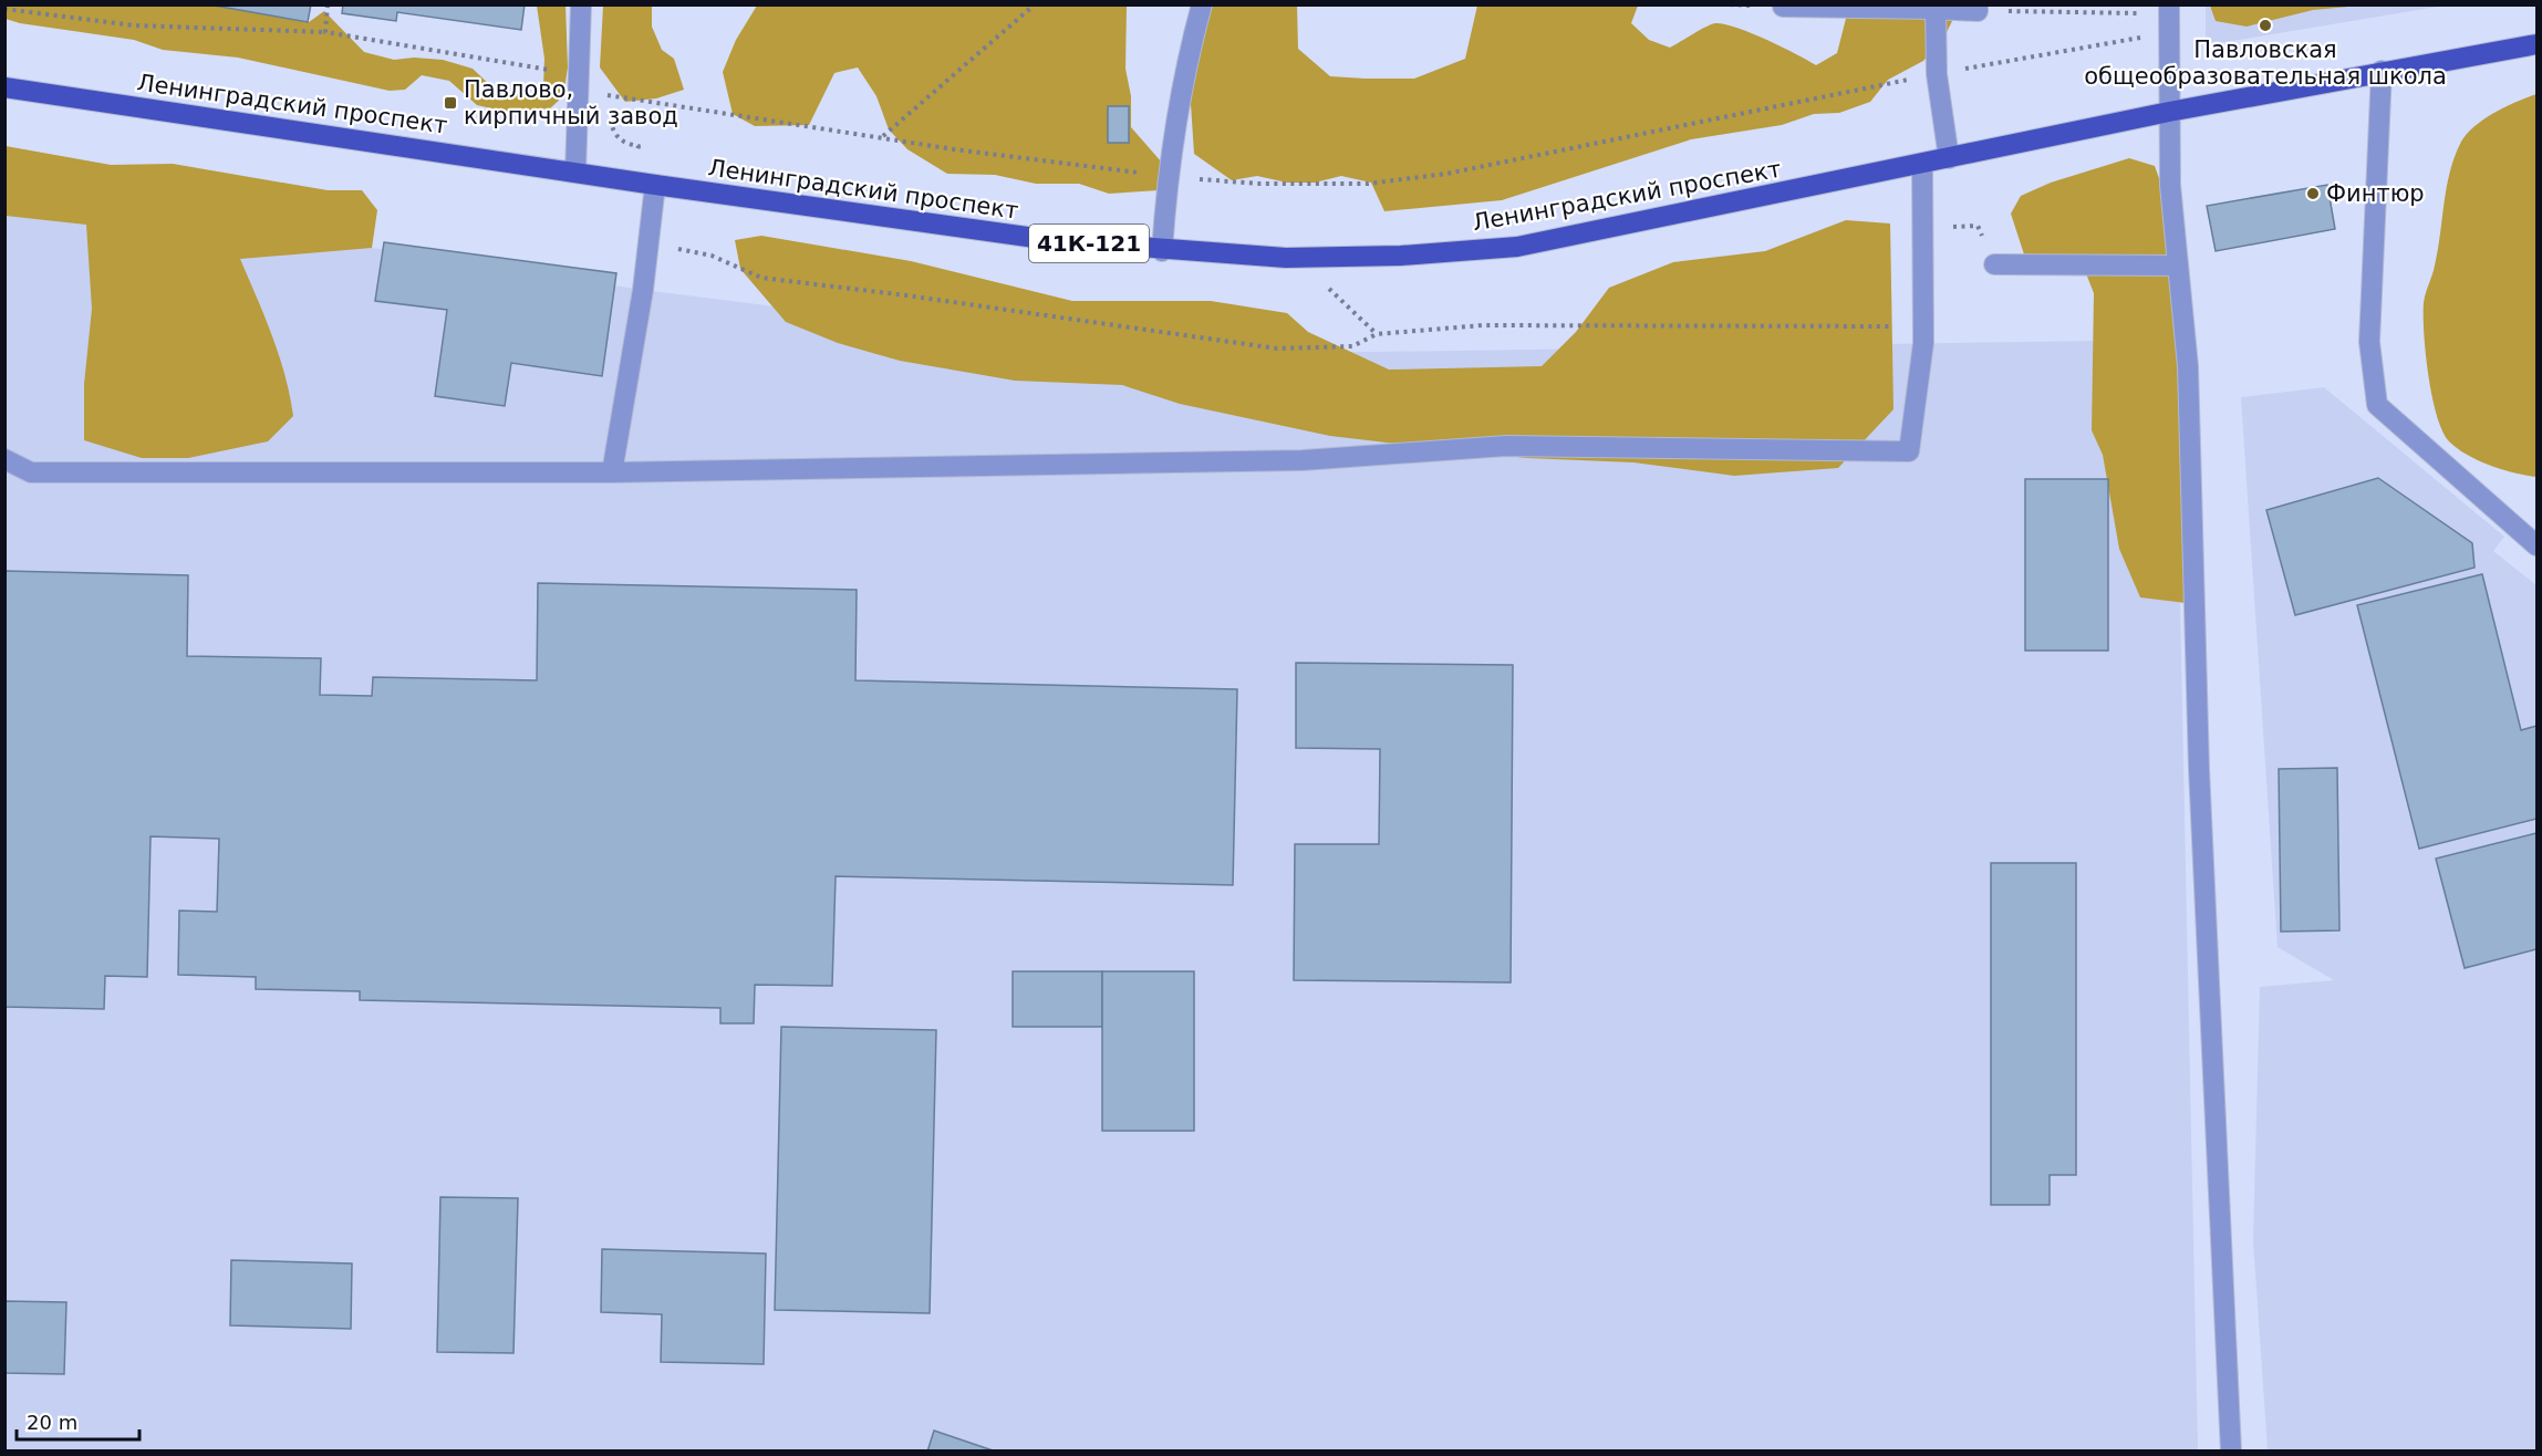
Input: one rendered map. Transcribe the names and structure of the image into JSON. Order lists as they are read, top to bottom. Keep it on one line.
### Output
{"streets":{"main road":["Ленинградский проспект","41К-121"]},"places":{"other":["Павловская общеобразовательная школа","Финтюр"],"transit":["Павлово, кирпичный завод"]},"scale_bar":"20 m"}
